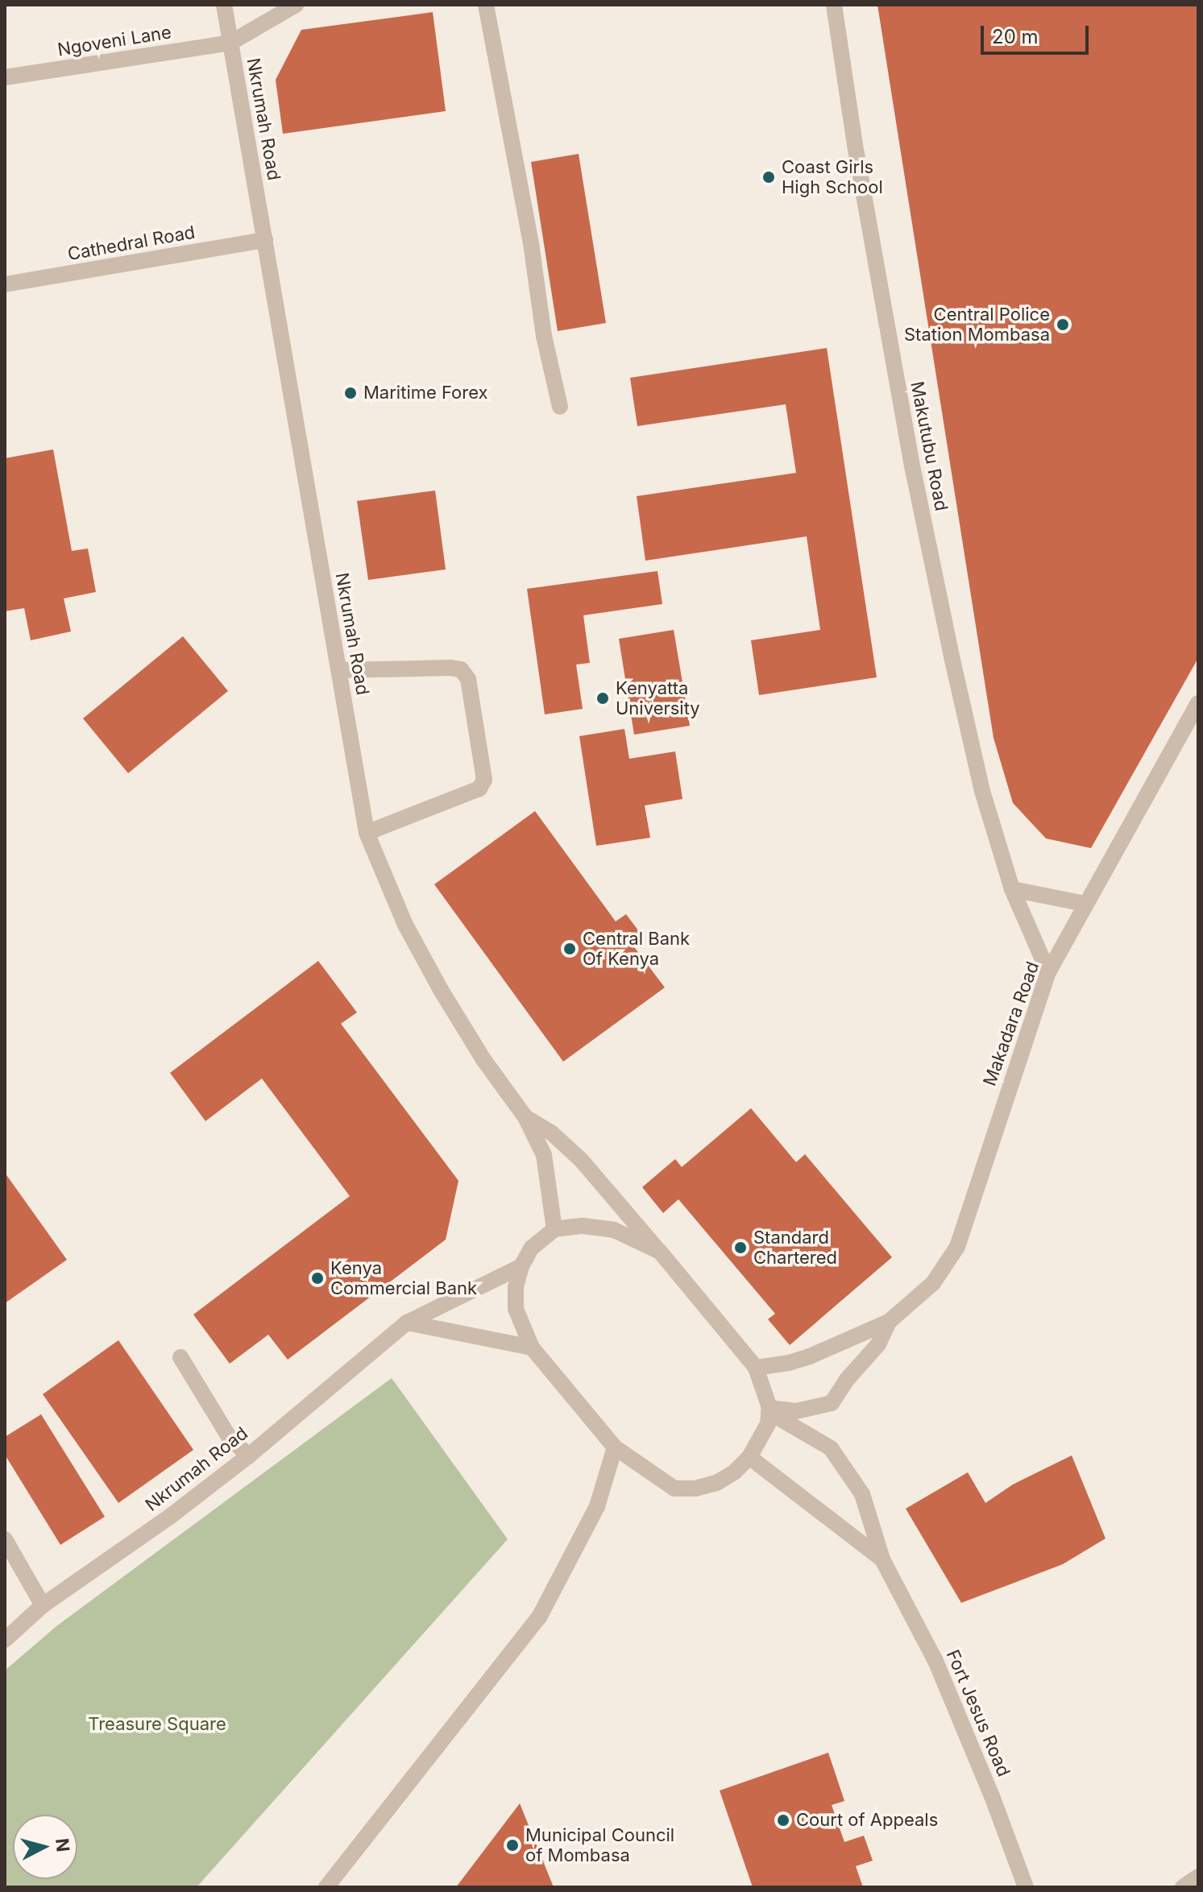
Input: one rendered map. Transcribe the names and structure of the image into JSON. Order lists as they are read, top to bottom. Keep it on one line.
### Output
{"streets":{"street":["Ngoveni Lane","Nkrumah Road","Cathedral Road","Makutubu Road","Makadara Road","Fort Jesus Road"]},"crossings":[["Ngoveni Lane","Nkrumah Road"],["Nkrumah Road","Cathedral Road"],["Makutubu Road","Makadara Road"],["Makadara Road","Fort Jesus Road"]],"parks":["Treasure Square"],"places":["Coast Girls High School","Central Police Station Mombasa","Maritime Forex","Kenyatta University","Central Bank Of Kenya","Standard Chartered","Kenya Commercial Bank","Court of Appeals","Municipal Council of Mombasa"],"scale_bar":"20 m","north":"right"}
